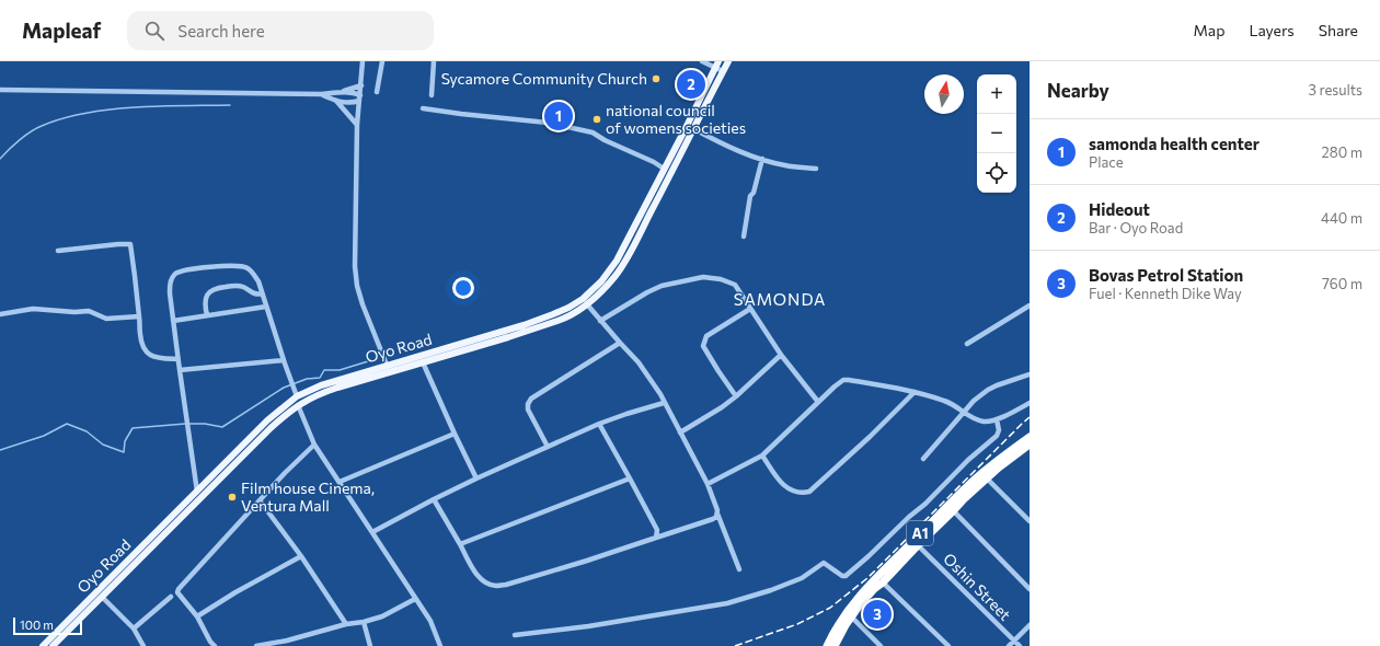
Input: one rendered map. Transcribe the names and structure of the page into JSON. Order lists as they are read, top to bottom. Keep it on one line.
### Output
{"streets":{"highway":["A1"],"main road":["Oyo Road"],"street":["Oshin Street"]},"crossings":[["A1","Oshin Street"]],"districts":["SAMONDA"],"places":["Sycamore Community Church","national council of womens societies","Film house Cinema, Ventura Mall"],"scale_bar":"100 m","north":"top","page":{"header":"Mapleaf","search":"Search here","nav":["Map","Layers","Share"],"heading":["Nearby","3 results"],"pins":["2","1","3"],"map_buttons":["+","−"],"list":[{"mark":"1","name":"samonda health center","note":"Place","value":"280 m"},{"mark":"2","name":"Hideout","note":"Bar · Oyo Road","value":"440 m"},{"mark":"3","name":"Bovas Petrol Station","note":"Fuel · Kenneth Dike Way","value":"760 m"}],"scale":"100 m"}}
